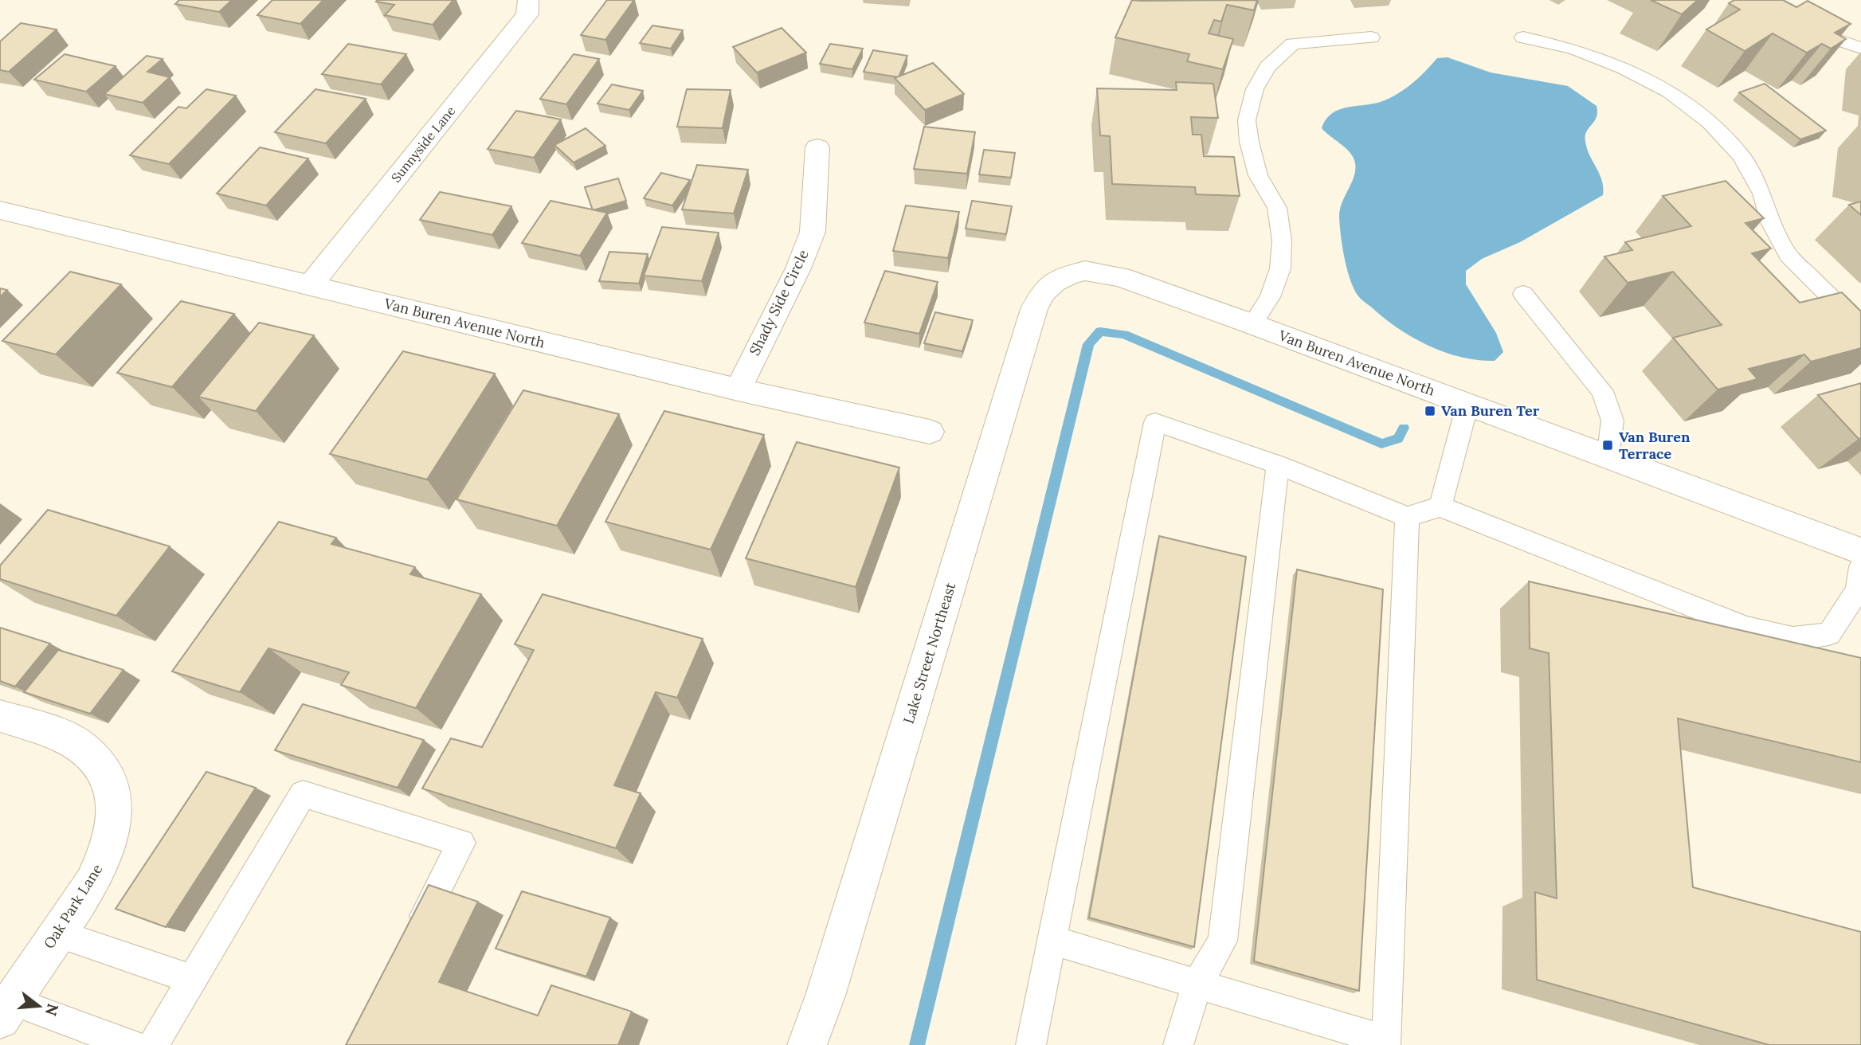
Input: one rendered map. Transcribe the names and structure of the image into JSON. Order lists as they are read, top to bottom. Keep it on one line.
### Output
{"streets":{"street":["Sunnyside Lane","Shady Side Circle","Van Buren Avenue North","Lake Street Northeast","Oak Park Lane"]},"crossings":[["Sunnyside Lane","Van Buren Avenue North"],["Shady Side Circle","Van Buren Avenue North"],["Van Buren Avenue North","Lake Street Northeast"]],"places":{"transit":["Van Buren Ter","Van Buren Terrace"]},"north":"right"}
